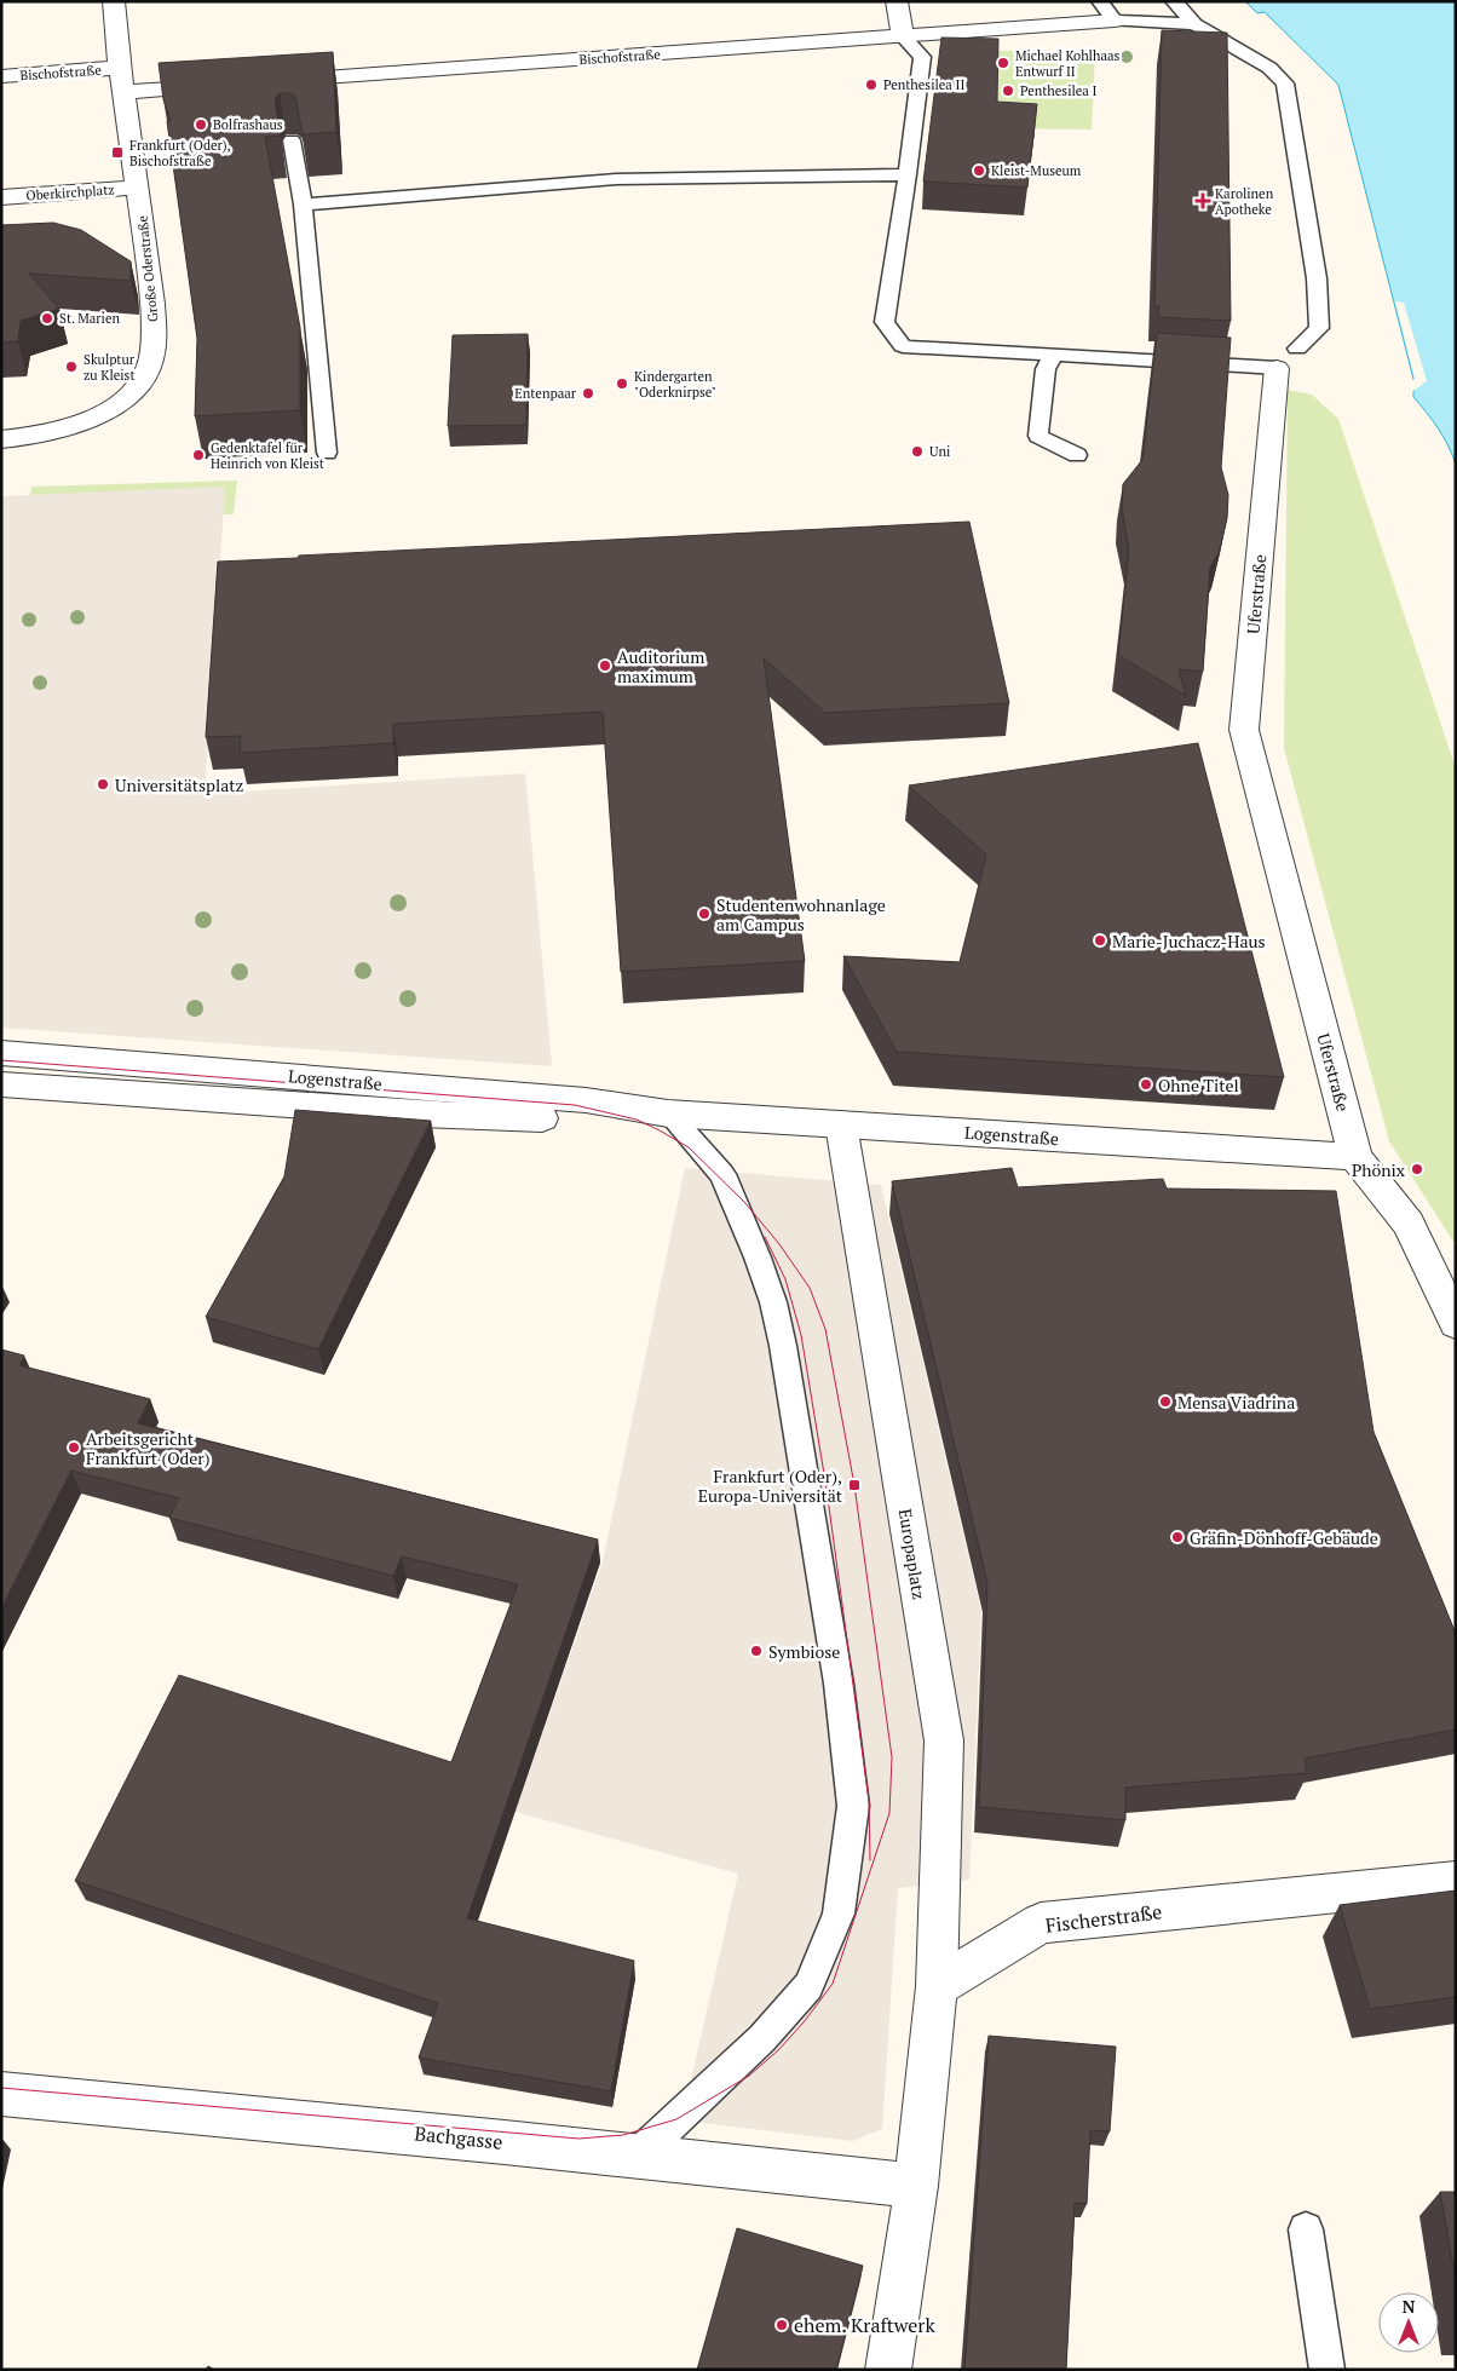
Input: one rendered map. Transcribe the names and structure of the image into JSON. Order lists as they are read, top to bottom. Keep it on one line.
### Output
{"streets":{"street":["Bischofstraße","Oberkirchplatz","Große Oderstraße","Uferstraße","Logenstraße","Europaplatz","Fischerstraße","Bachgasse"]},"crossings":[["Bischofstraße","Große Oderstraße"],["Bischofstraße","Uferstraße"],["Oberkirchplatz","Große Oderstraße"],["Uferstraße","Logenstraße"],["Logenstraße","Europaplatz"],["Europaplatz","Fischerstraße"]],"places":{"other":["Michael Kohlhaas Entwurf II","Penthesilea II","Penthesilea I","Bolfrashaus","Kleist-Museum","St. Marien","Skulptur zu Kleist","Kindergarten \"Oderknirpse\"","Entenpaar","Uni","Gedenktafel für Heinrich von Kleist","Auditorium maximum","Universitätsplatz","Studentenwohnanlage am Campus","Marie-Juchacz-Haus","Ohne Titel","Phönix","Mensa Viadrina","Arbeitsgericht Frankfurt (Oder)","Gräfin-Dönhoff-Gebäude","Symbiose","ehem. Kraftwerk"],"transit":["Frankfurt (Oder), Bischofstraße","Frankfurt (Oder), Europa-Universität"],"health":["Karolinen Apotheke"]},"north":"top"}
